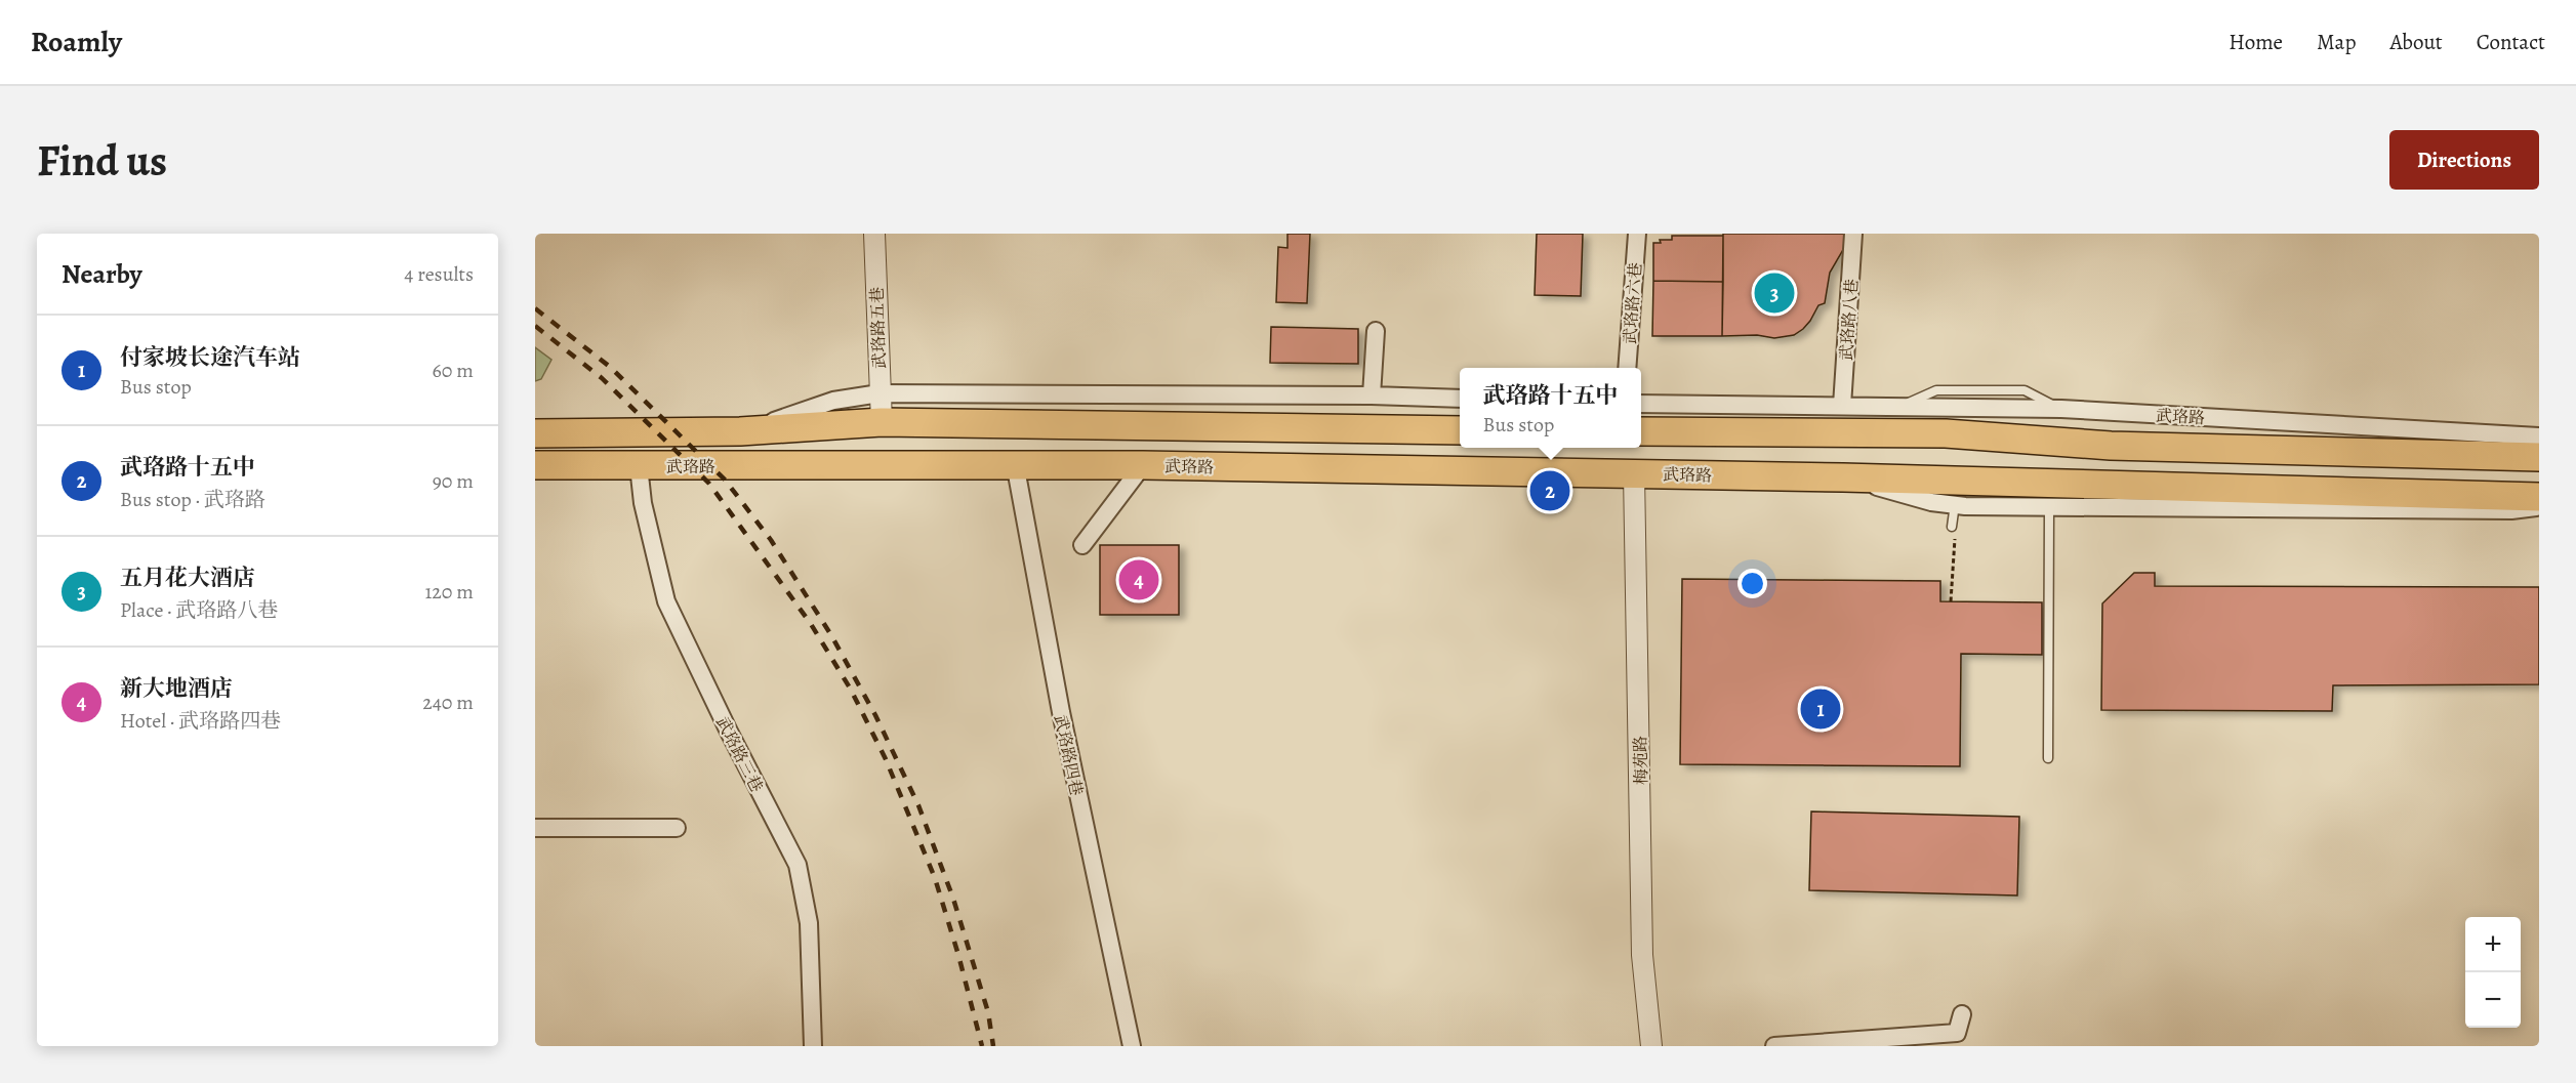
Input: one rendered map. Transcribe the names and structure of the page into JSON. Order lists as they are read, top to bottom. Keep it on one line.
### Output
{"streets":{"highway":["武珞路"],"street":["武珞路六巷","武珞路八巷","武珞路五巷","武珞路三巷","武珞路四巷","梅苑路"]},"crossings":[["武珞路八巷","武珞路"],["武珞路五巷","武珞路"],["武珞路","武珞路三巷"],["武珞路","武珞路四巷"],["武珞路","梅苑路"]],"page":{"header":"Roamly","nav":["Home","Map","About","Contact"],"buttons":"Directions","title":"Find us","heading":["Nearby","4 results"],"pins":["3","2","4","1"],"list":[{"mark":"1","name":"付家坡长途汽车站","note":"Bus stop","value":"60 m"},{"mark":"2","name":"武珞路十五中","note":"Bus stop · 武珞路","value":"90 m"},{"mark":"3","name":"五月花大酒店","note":"Place · 武珞路八巷","value":"120 m"},{"mark":"4","name":"新大地酒店","note":"Hotel · 武珞路四巷","value":"240 m"}],"popup":["武珞路十五中","Bus stop"],"map_buttons":["+","−"]}}
